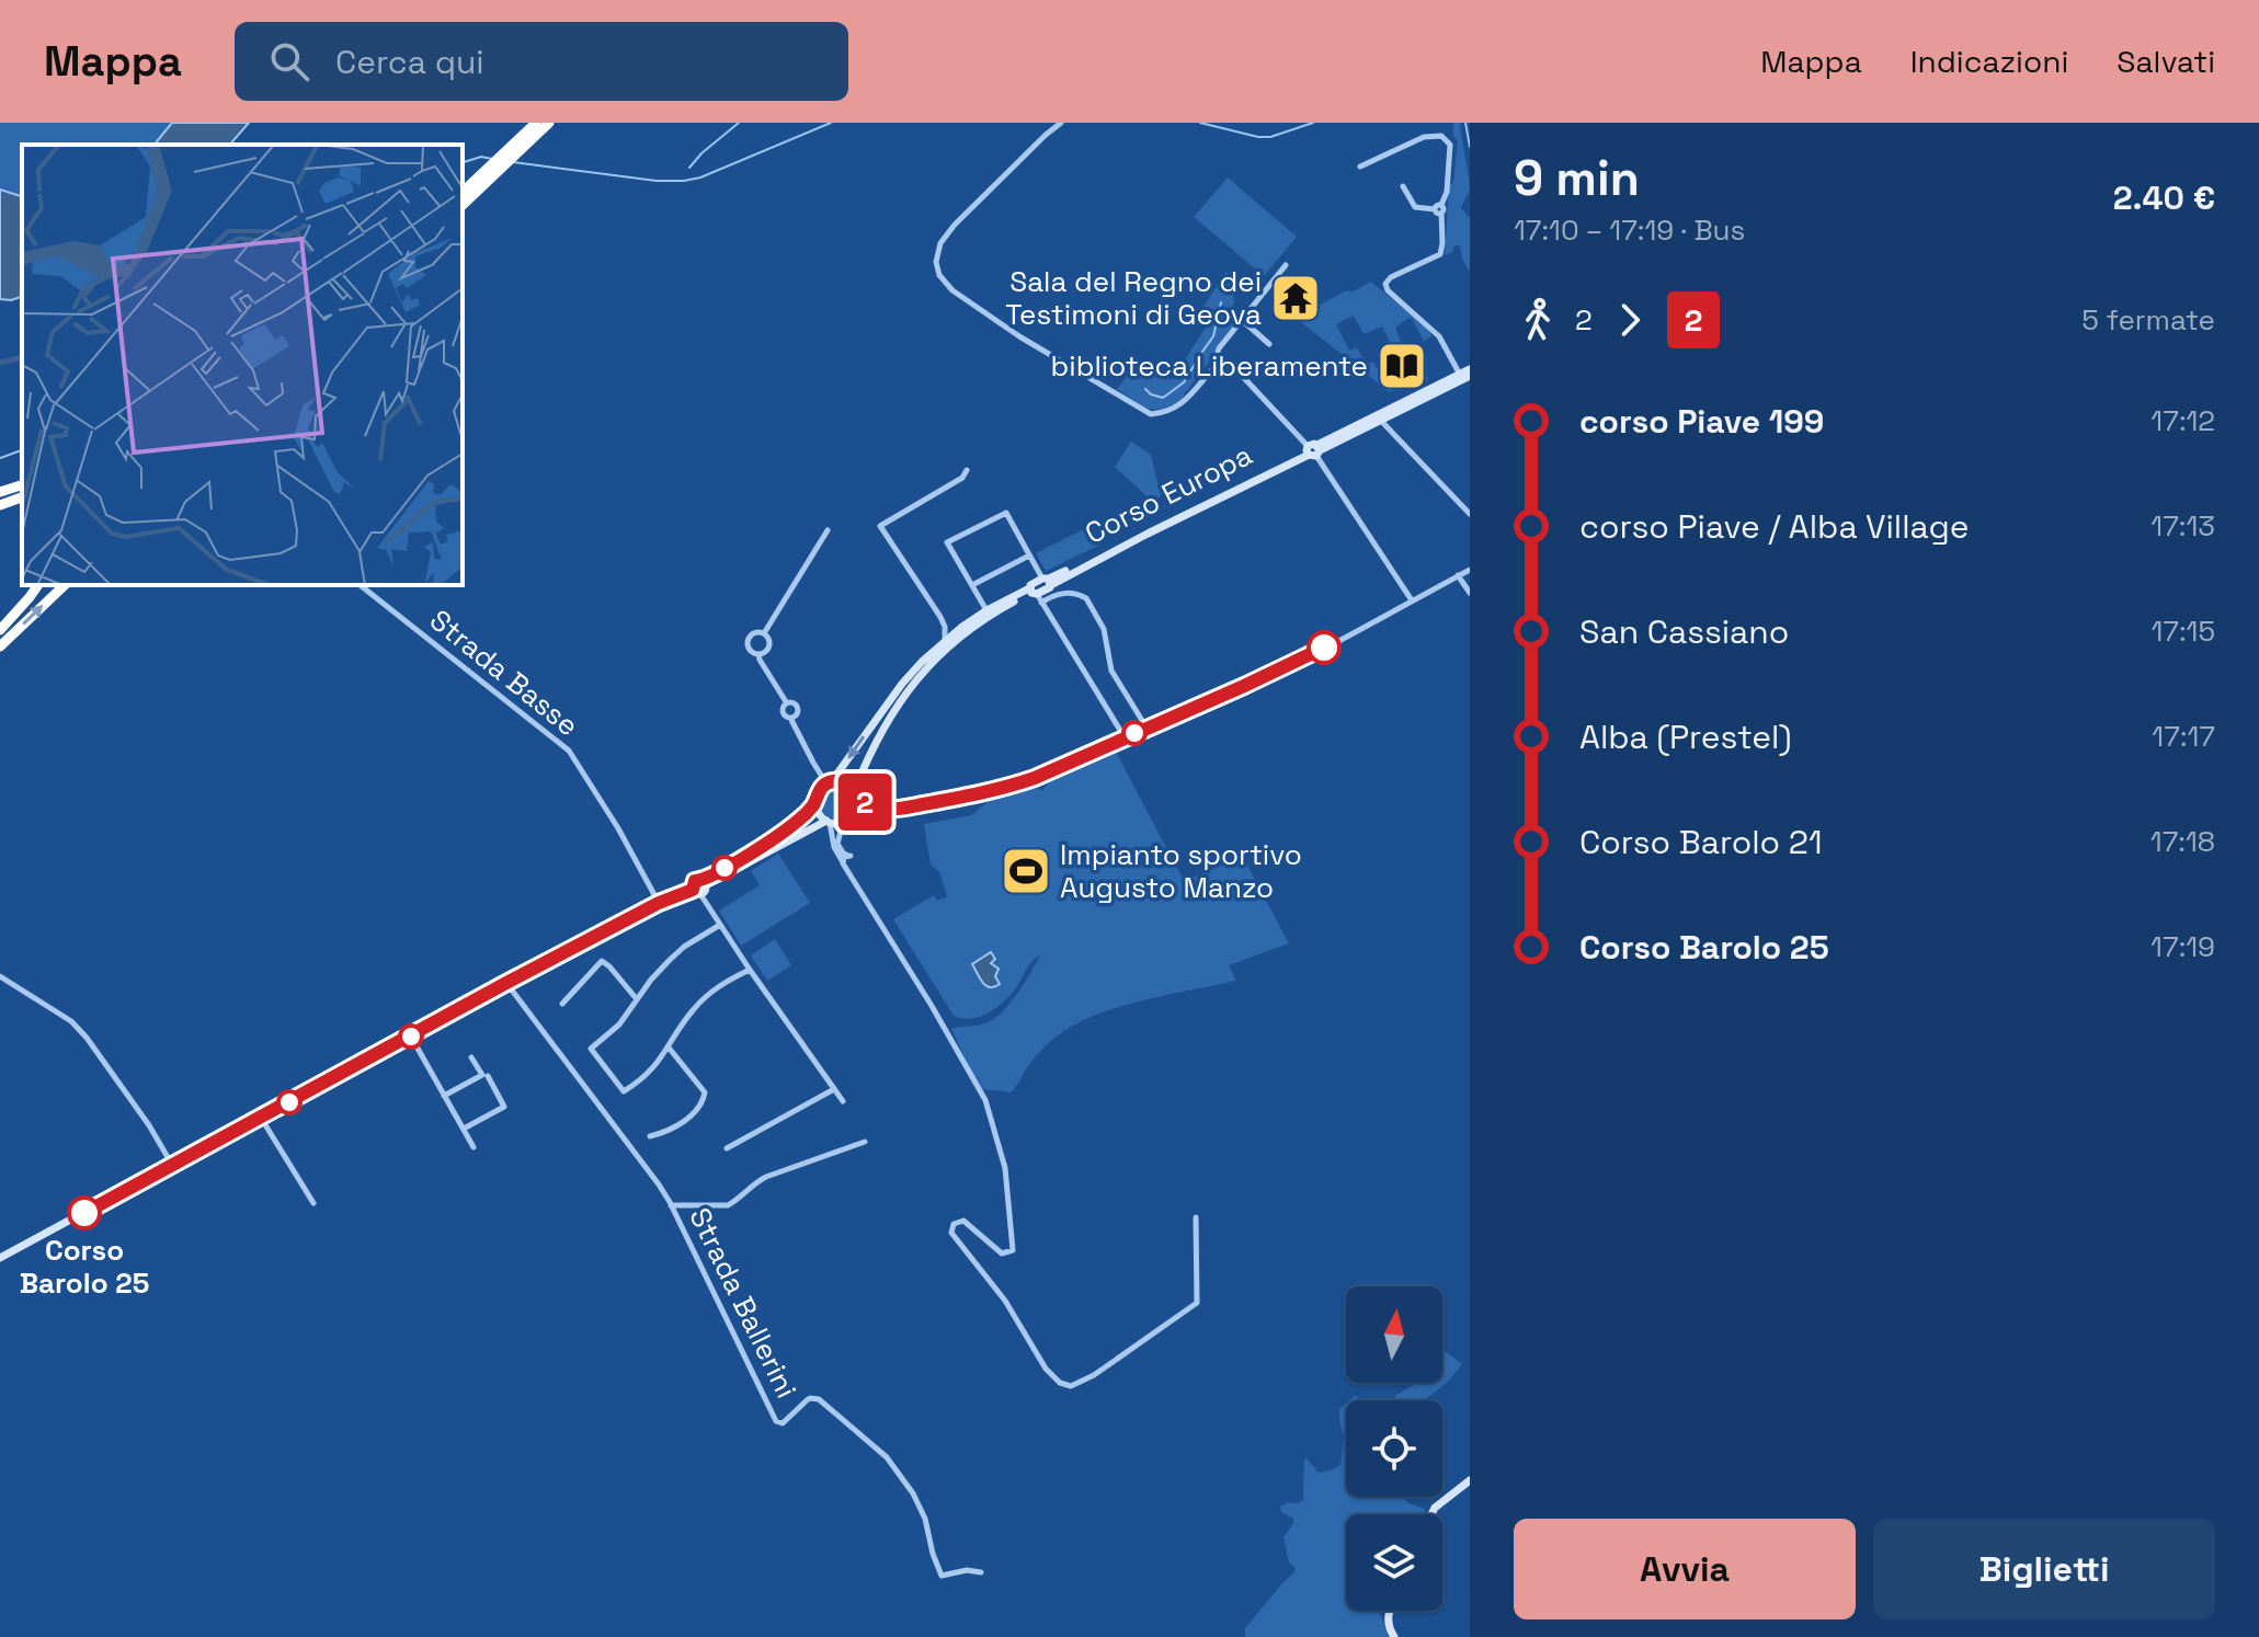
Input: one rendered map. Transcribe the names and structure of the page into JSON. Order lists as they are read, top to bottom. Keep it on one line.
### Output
{"streets":{"main road":["Corso Europa"],"street":["Strada Basse","Strada Ballerini"]},"places":{"temple":["Sala del Regno dei Testimoni di Geova"],"library":["biblioteca Liberamente"],"sports":["Impianto sportivo Augusto Manzo"],"other":["Corso Barolo 25"]},"lines":["bus line 2"],"north":"top","page":{"header":"Mappa","search":"Cerca qui","nav":["Mappa","Indicazioni","Salvati"],"on_map":"2","heading":["9 min","17:10 – 17:19 · Bus","2.40 €"],"legs":["2","2","5 fermate"],"list":[{"name":"corso Piave 199","value":"17:12"},{"name":"corso Piave / Alba Village","value":"17:13"},{"name":"San Cassiano","value":"17:15"},{"name":"Alba (Prestel)","value":"17:17"},{"name":"Corso Barolo 21","value":"17:18"},{"name":"Corso Barolo 25","value":"17:19"}],"buttons":["Avvia","Biglietti"]}}
